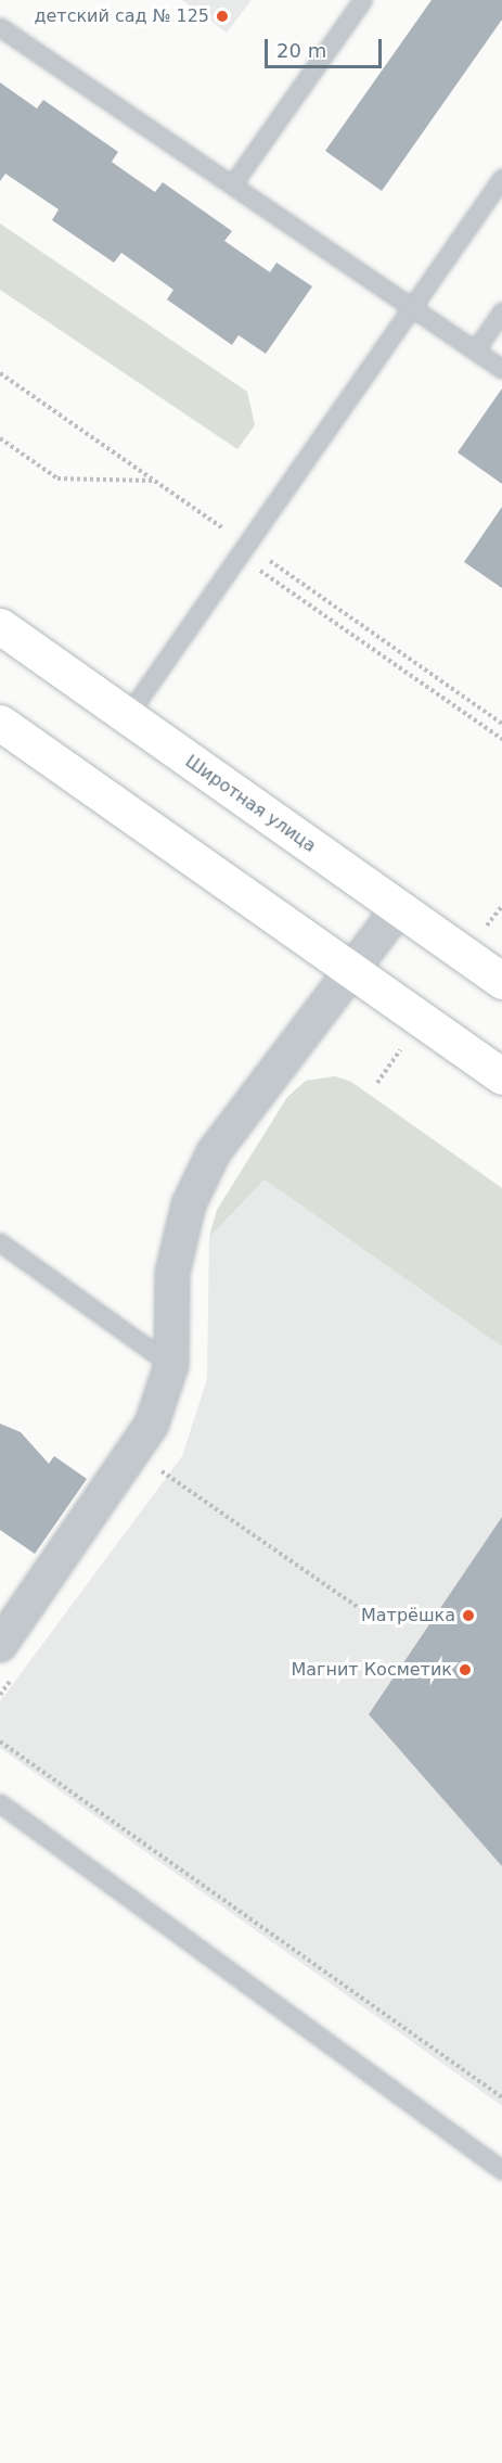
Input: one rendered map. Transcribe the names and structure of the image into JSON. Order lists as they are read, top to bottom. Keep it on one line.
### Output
{"streets":{"main road":["Широтная улица"]},"places":["детский сад № 125","Матрёшка","Магнит Косметик"],"scale_bar":"20 m"}
